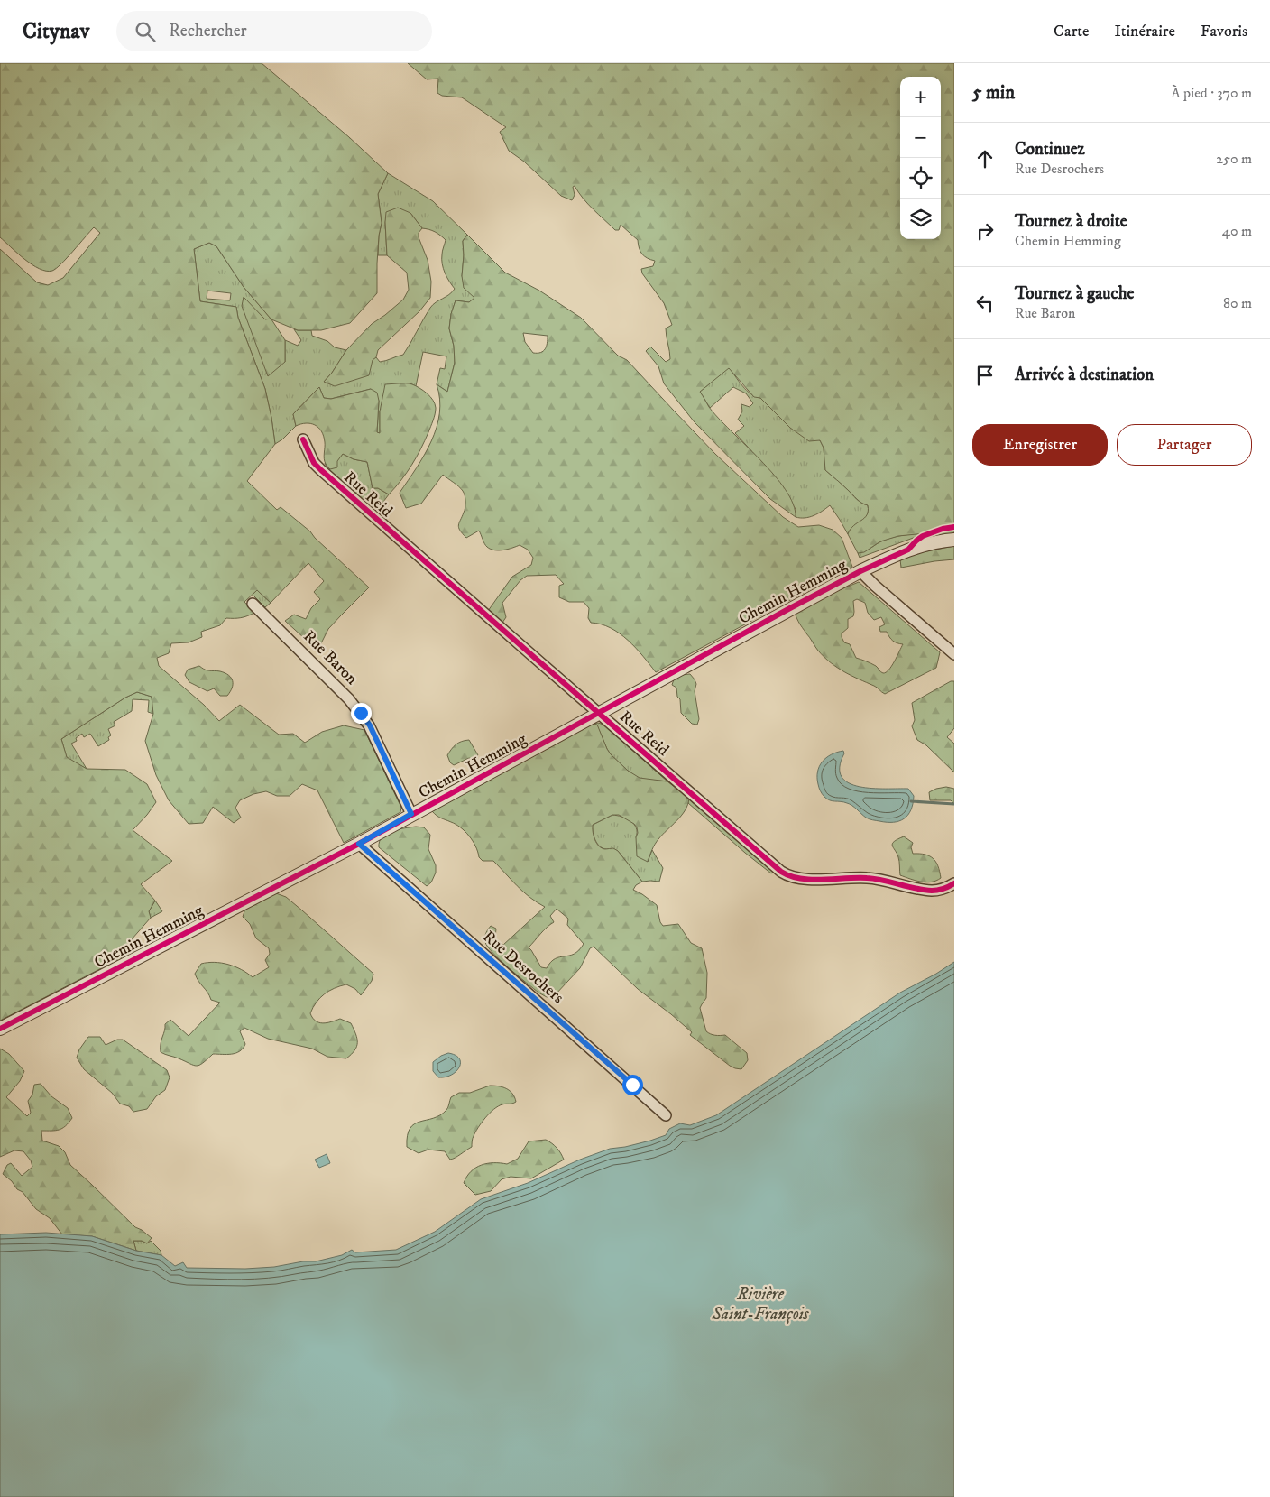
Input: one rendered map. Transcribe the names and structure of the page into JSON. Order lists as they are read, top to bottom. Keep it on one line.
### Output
{"streets":{"street":["Rue Reid","Chemin Hemming","Rue Baron","Rue Desrochers"]},"crossings":[["Rue Reid","Chemin Hemming"],["Chemin Hemming","Rue Baron"],["Chemin Hemming","Rue Desrochers"]],"water":["Rivière Saint-François"],"page":{"header":"Citynav","search":"Rechercher","nav":["Carte","Itinéraire","Favoris"],"heading":["5 min","À pied · 370 m"],"map_buttons":["+","−"],"list":[["Continuez","Rue Desrochers","250 m"],["Tournez à droite","Chemin Hemming","40 m"],["Tournez à gauche","Rue Baron","80 m"],"Arrivée à destination"],"buttons":["Enregistrer","Partager"]}}
